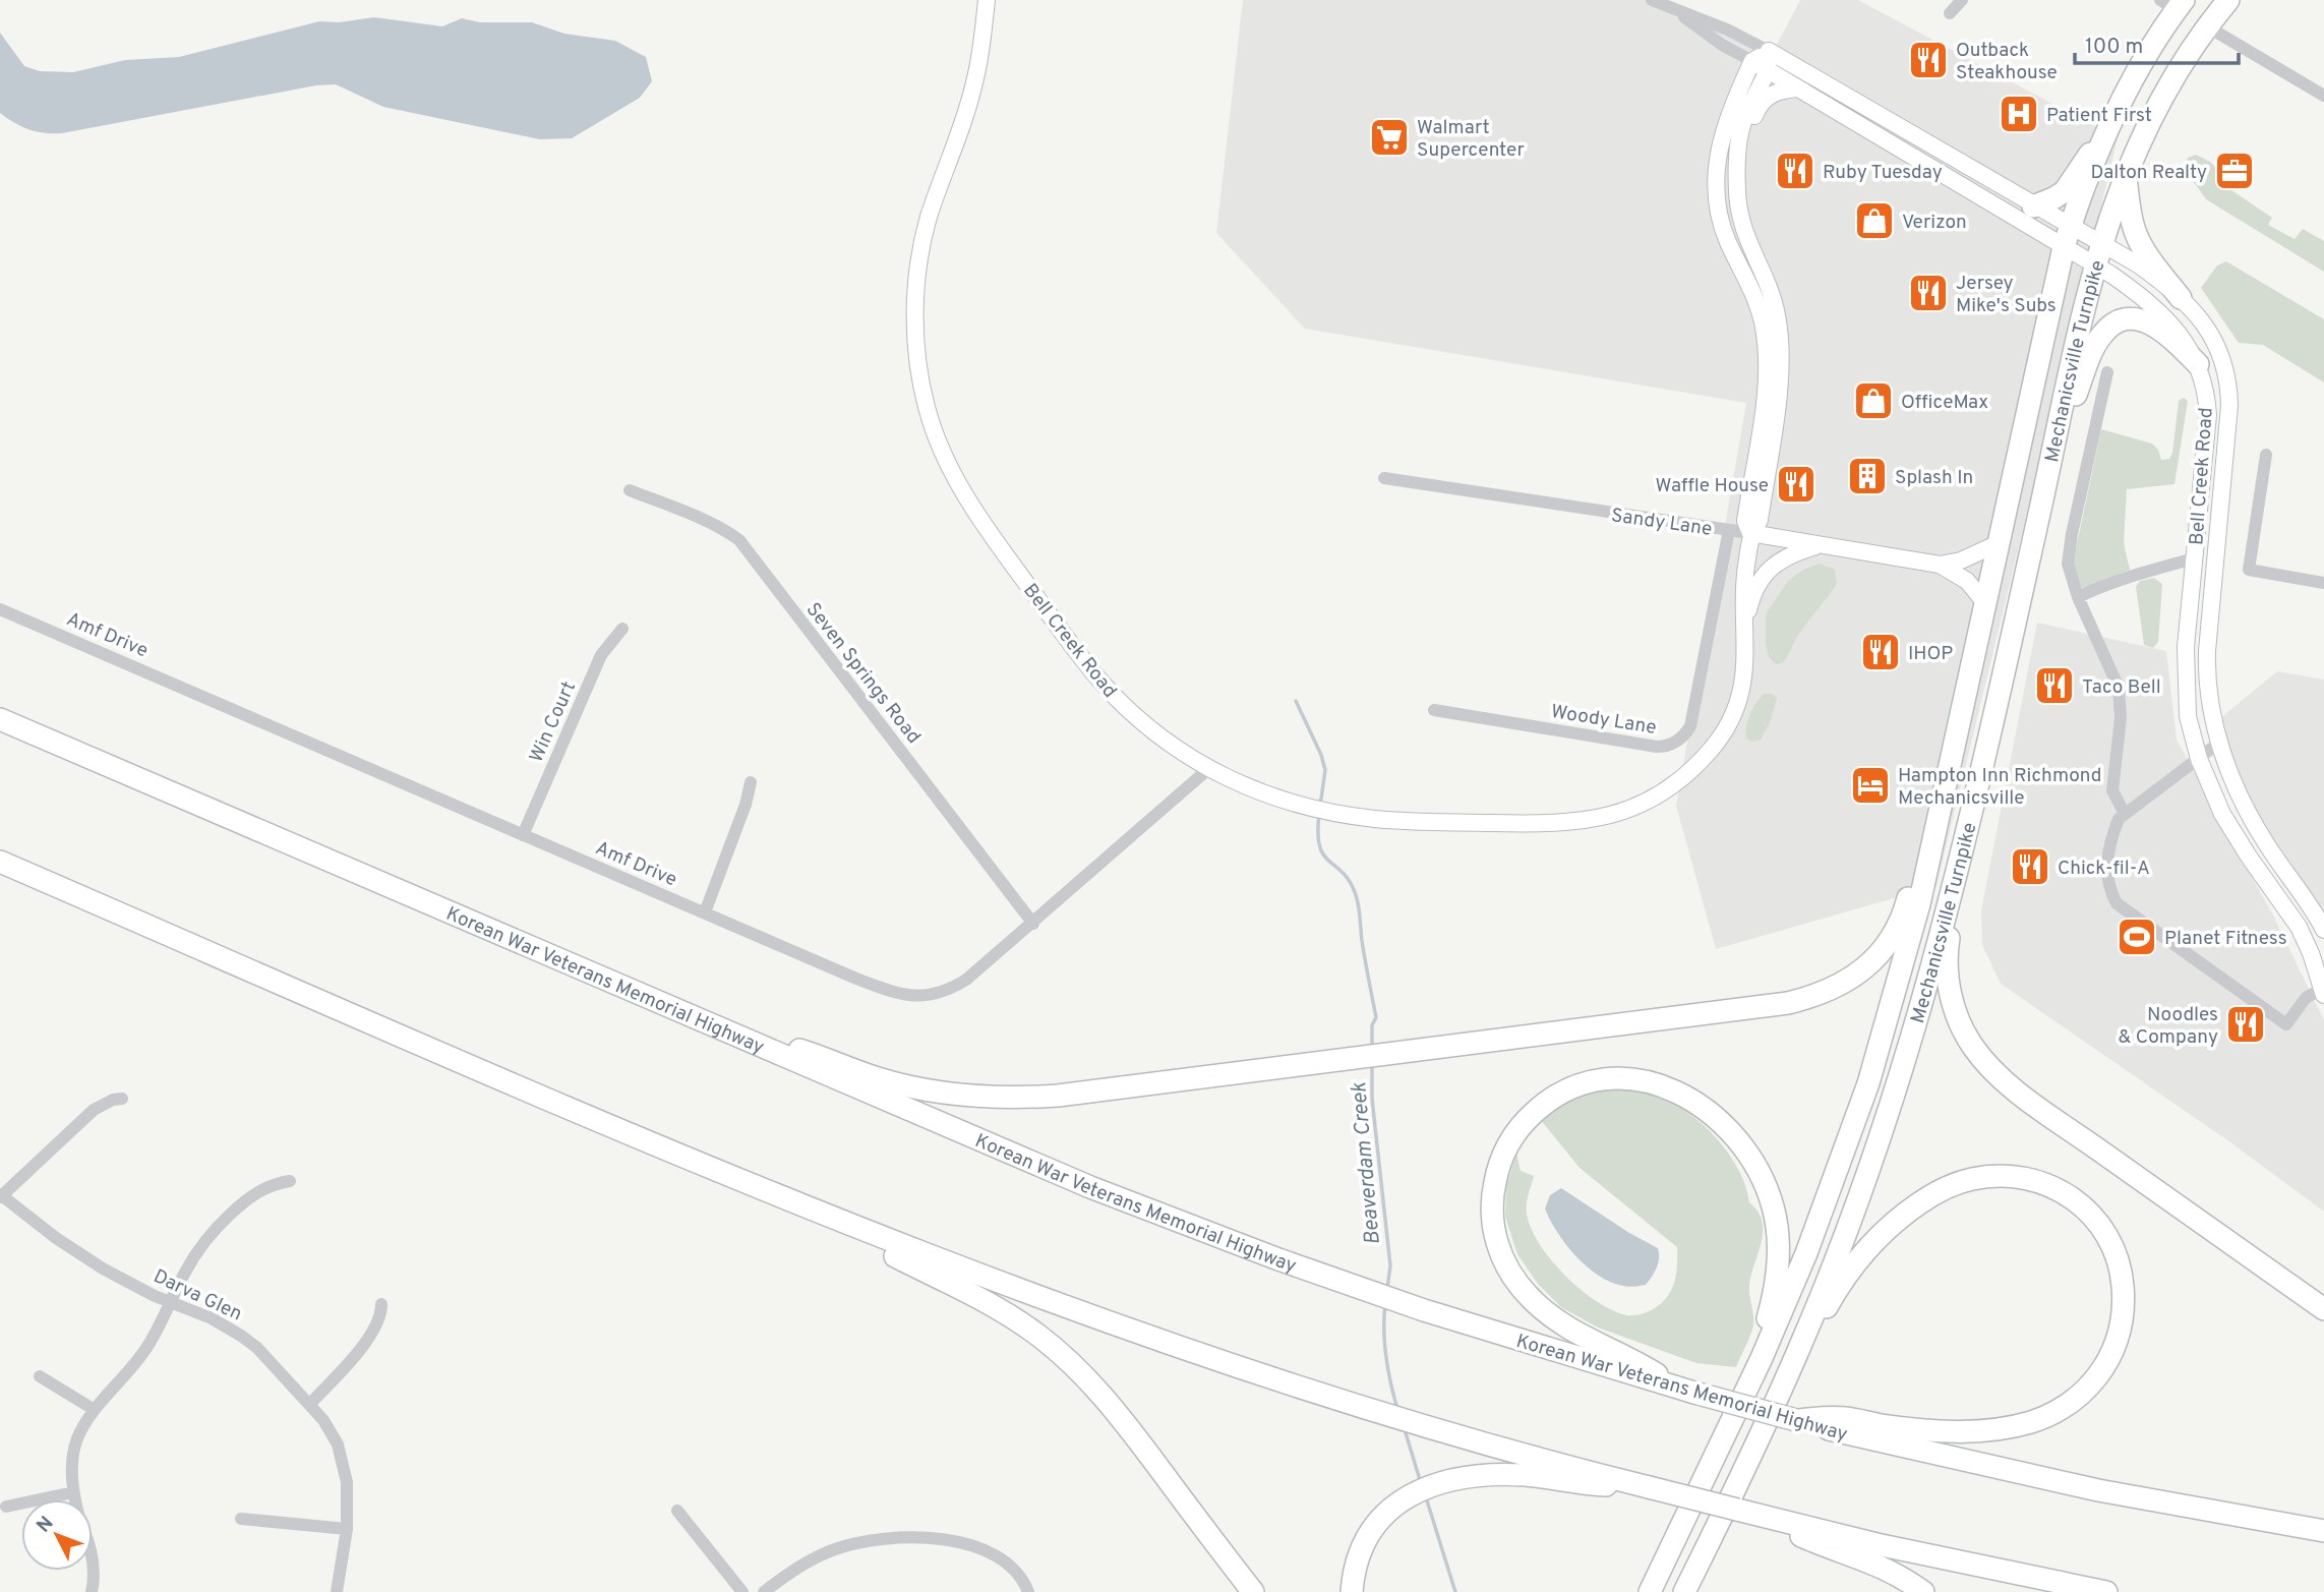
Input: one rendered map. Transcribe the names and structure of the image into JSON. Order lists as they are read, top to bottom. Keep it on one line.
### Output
{"streets":{"highway":["Mechanicsville Turnpike","Korean War Veterans Memorial Highway"],"street":["Bell Creek Road","Sandy Lane","Amf Drive","Seven Springs Road","Woody Lane","Win Court","Darva Glen"]},"crossings":[["Mechanicsville Turnpike","Bell Creek Road"],["Mechanicsville Turnpike","Sandy Lane"],["Bell Creek Road","Sandy Lane"],["Bell Creek Road","Amf Drive"],["Sandy Lane","Woody Lane"],["Amf Drive","Seven Springs Road"],["Amf Drive","Win Court"]],"water":["Beaverdam Creek"],"places":{"restaurant":["Outback Steakhouse","Ruby Tuesday","Jersey Mike's Subs","Waffle House","IHOP","Taco Bell","Chick-fil-A","Noodles & Company"],"hospital":["Patient First"],"supermarket":["Walmart Supercenter"],"office":["Dalton Realty"],"shop":["Verizon","OfficeMax"],"building":["Splash In"],"hotel":["Hampton Inn Richmond Mechanicsville"],"sports":["Planet Fitness"]},"scale_bar":"100 m","north":"top left"}
